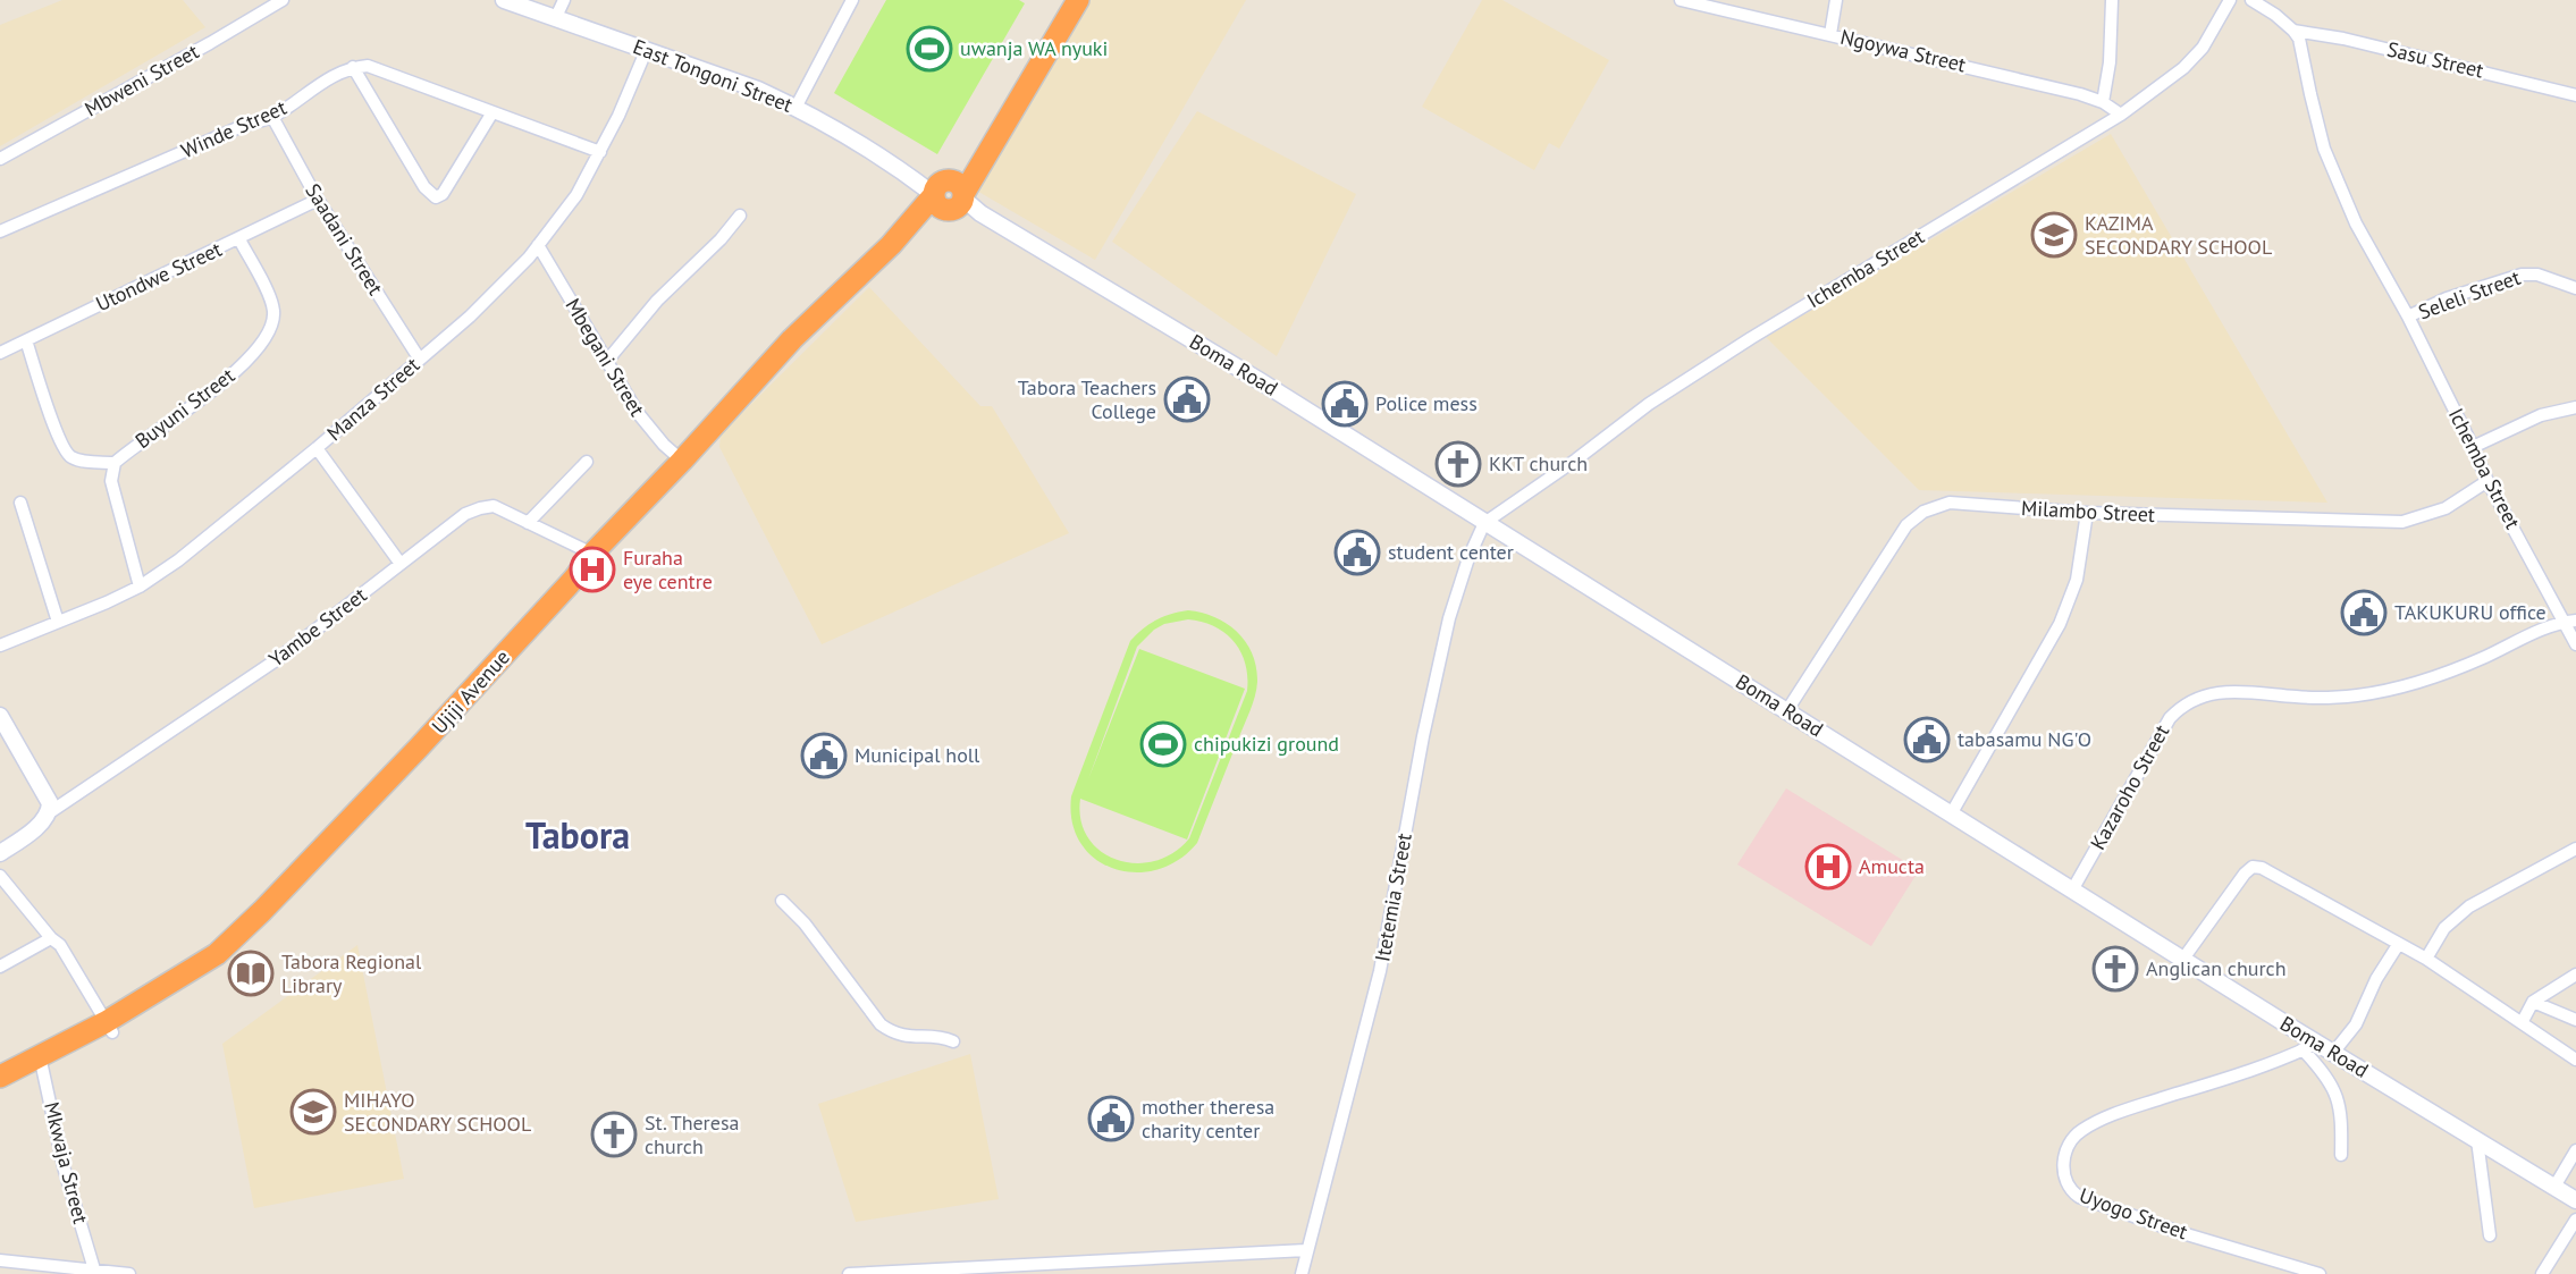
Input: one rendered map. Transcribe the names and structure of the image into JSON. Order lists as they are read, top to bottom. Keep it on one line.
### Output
{"streets":{"highway":["Ujiji Avenue"],"main road":["East Tongoni Street","Boma Road"],"street":["Ngoywa Street","Sasu Street","Mbweni Street","Winde Street","Saadani Street","Ichemba Street","Utondwe Street","Seleli Street","Mbegani Street","Manza Street","Buyuni Street","Milambo Street","Yambe Street","Kazaroho Street","Itetemia Street","Mkwaja Street","Uyogo Street"]},"crossings":[["Ngoywa Street","Ichemba Street"],["Sasu Street","Ichemba Street"],["East Tongoni Street","Boma Road"],["East Tongoni Street","Manza Street"],["East Tongoni Street","Ujiji Avenue"],["Winde Street","Saadani Street"],["Saadani Street","Utondwe Street"],["Saadani Street","Manza Street"],["Ichemba Street","Seleli Street"],["Ichemba Street","Boma Road"],["Ichemba Street","Milambo Street"],["Ichemba Street","Kazaroho Street"],["Ichemba Street","Itetemia Street"],["Utondwe Street","Buyuni Street"],["Mbegani Street","Manza Street"],["Mbegani Street","Ujiji Avenue"],["Boma Road","Milambo Street"],["Boma Road","Ujiji Avenue"],["Boma Road","Kazaroho Street"],["Boma Road","Itetemia Street"],["Boma Road","Uyogo Street"],["Yambe Street","Ujiji Avenue"],["Ujiji Avenue","Mkwaja Street"]],"districts":["Tabora"],"places":{"sports":["uwanja WA nyuki","chipukizi ground"],"school or university":["KAZIMA SECONDARY SCHOOL","MIHAYO SECONDARY SCHOOL"],"public building":["Tabora Teachers College","Police mess","student center","TAKUKURU office","tabasamu NG'O","Municipal holl","mother theresa charity center"],"church":["KKT church","Anglican church","St. Theresa church"],"hospital":["Furaha eye centre","Amucta"],"library":["Tabora Regional Library"]}}
